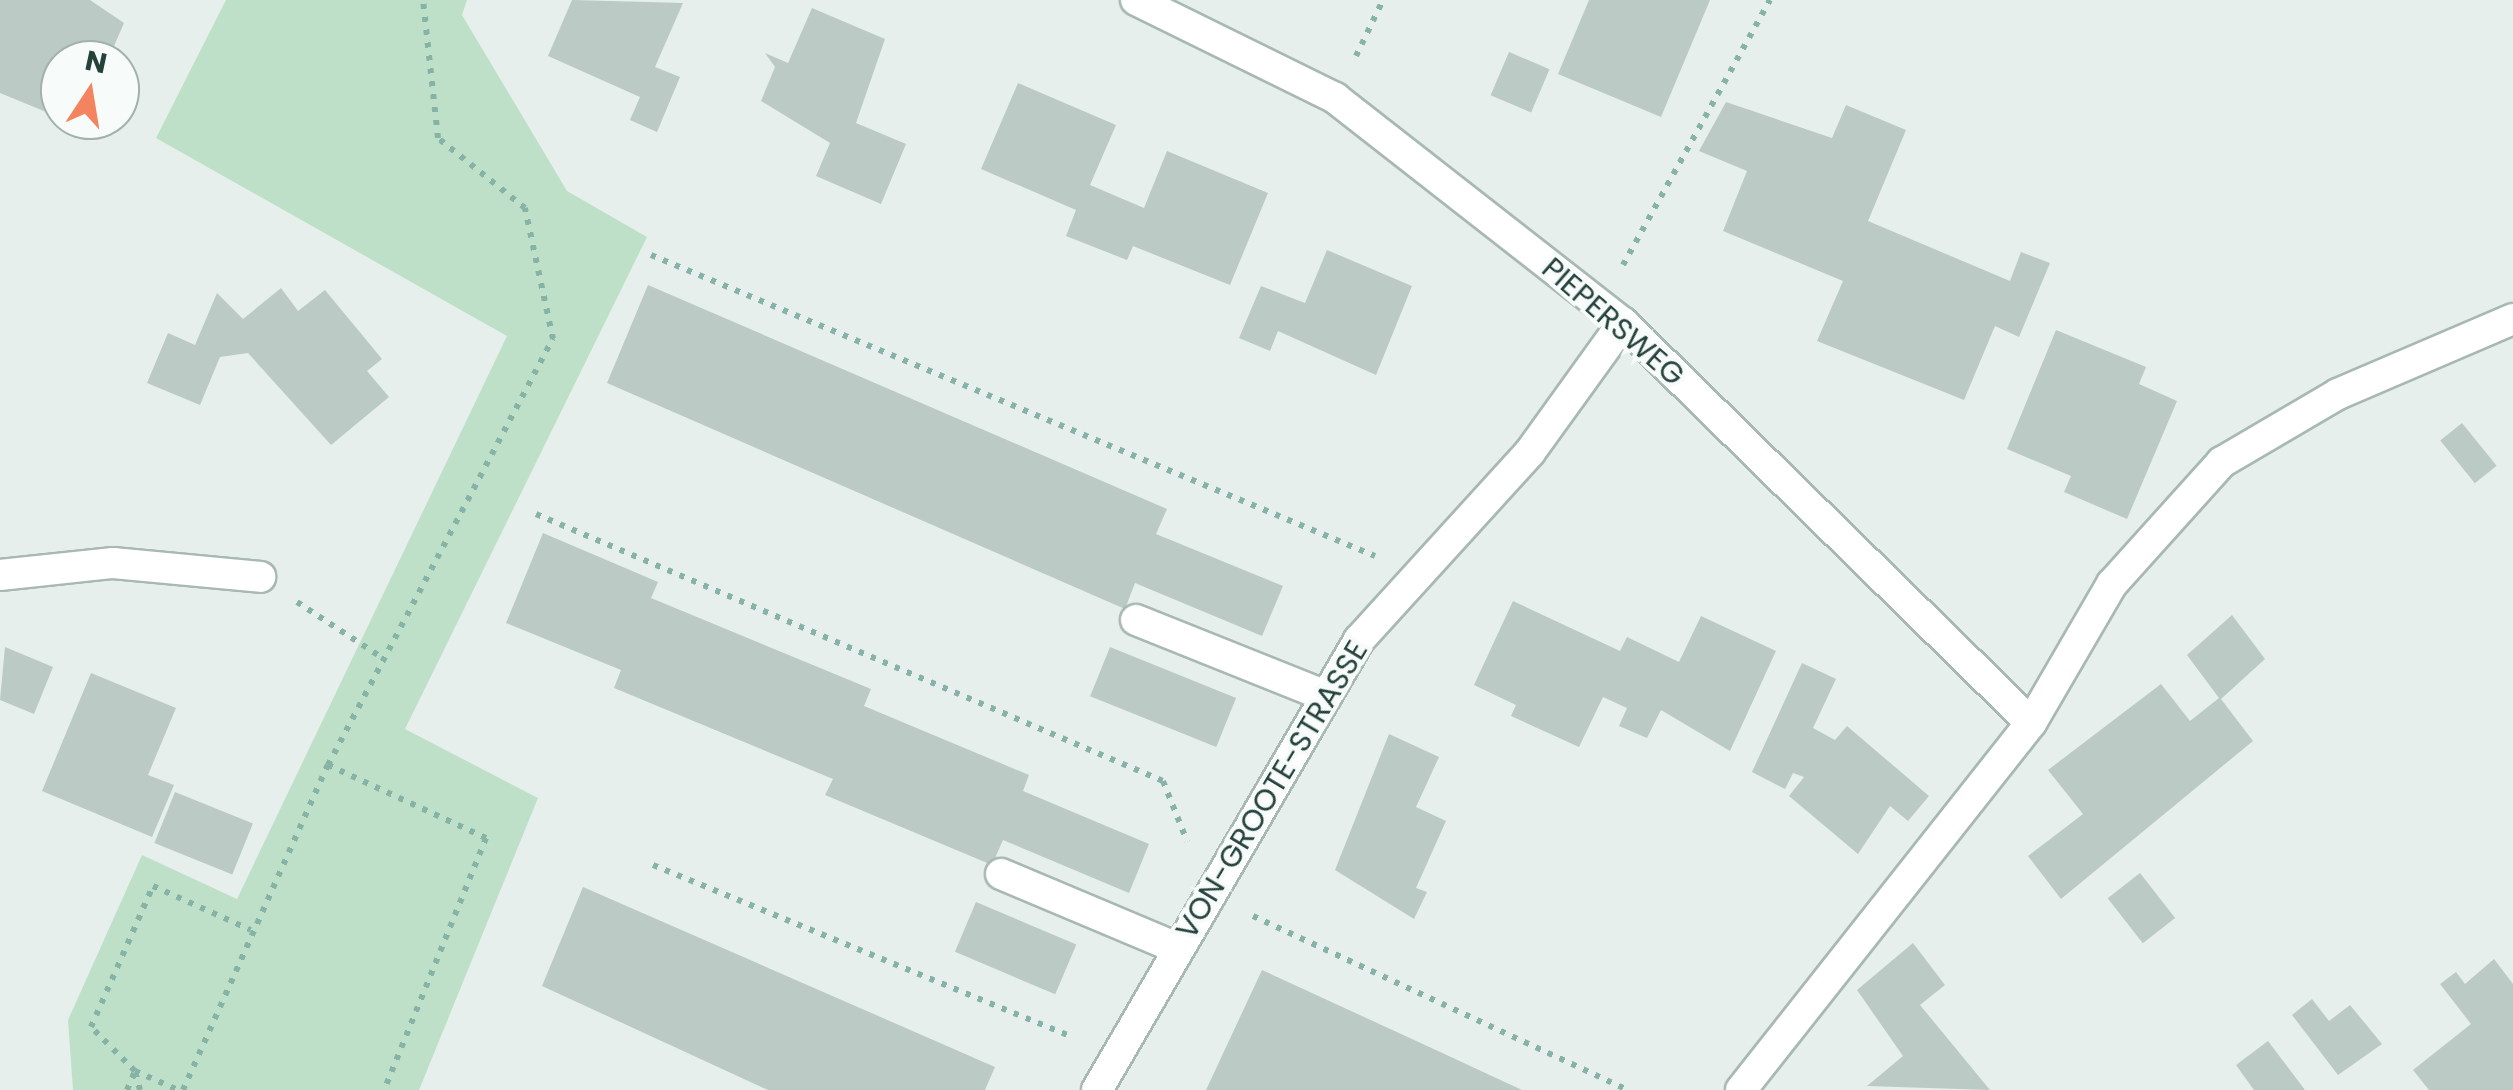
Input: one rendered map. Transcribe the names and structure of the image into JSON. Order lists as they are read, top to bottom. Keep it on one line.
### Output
{"streets":{"street":["PIEPERSWEG","VON-GROOTE-STRASSE"]},"crossings":[["PIEPERSWEG","VON-GROOTE-STRASSE"]],"north":"top"}
